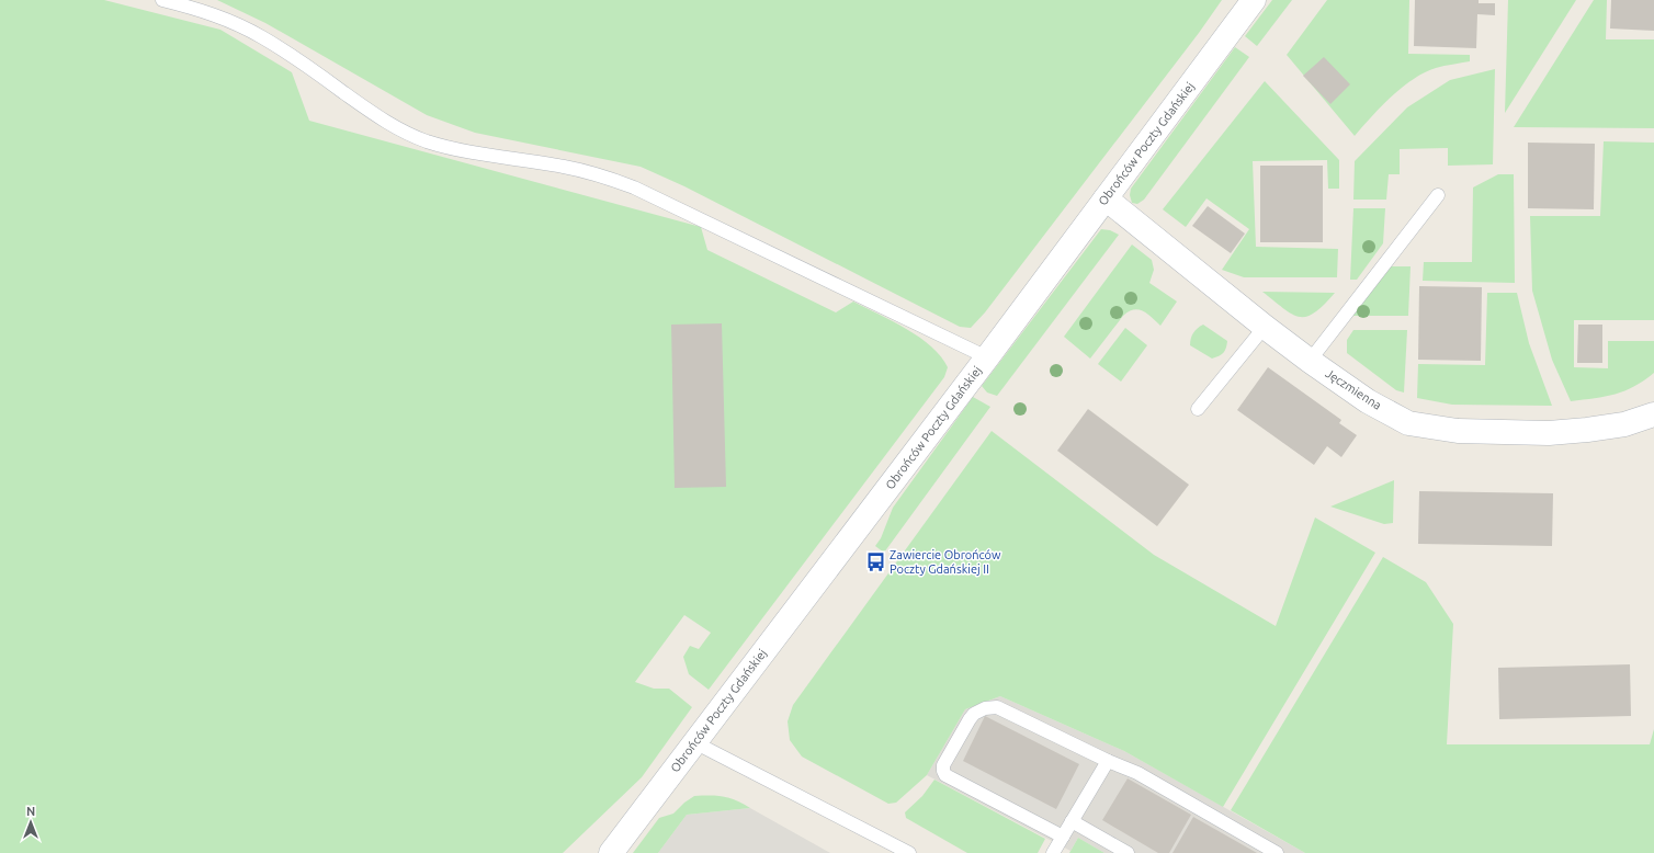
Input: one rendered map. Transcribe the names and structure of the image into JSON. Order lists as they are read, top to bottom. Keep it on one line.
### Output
{"streets":{"street":["Obrońców Poczty Gdańskiej","Jęczmienna"]},"crossings":[["Obrońców Poczty Gdańskiej","Jęczmienna"]],"places":{"bus stop":["Zawiercie Obrońców Poczty Gdańskiej II"]},"north":"top"}
